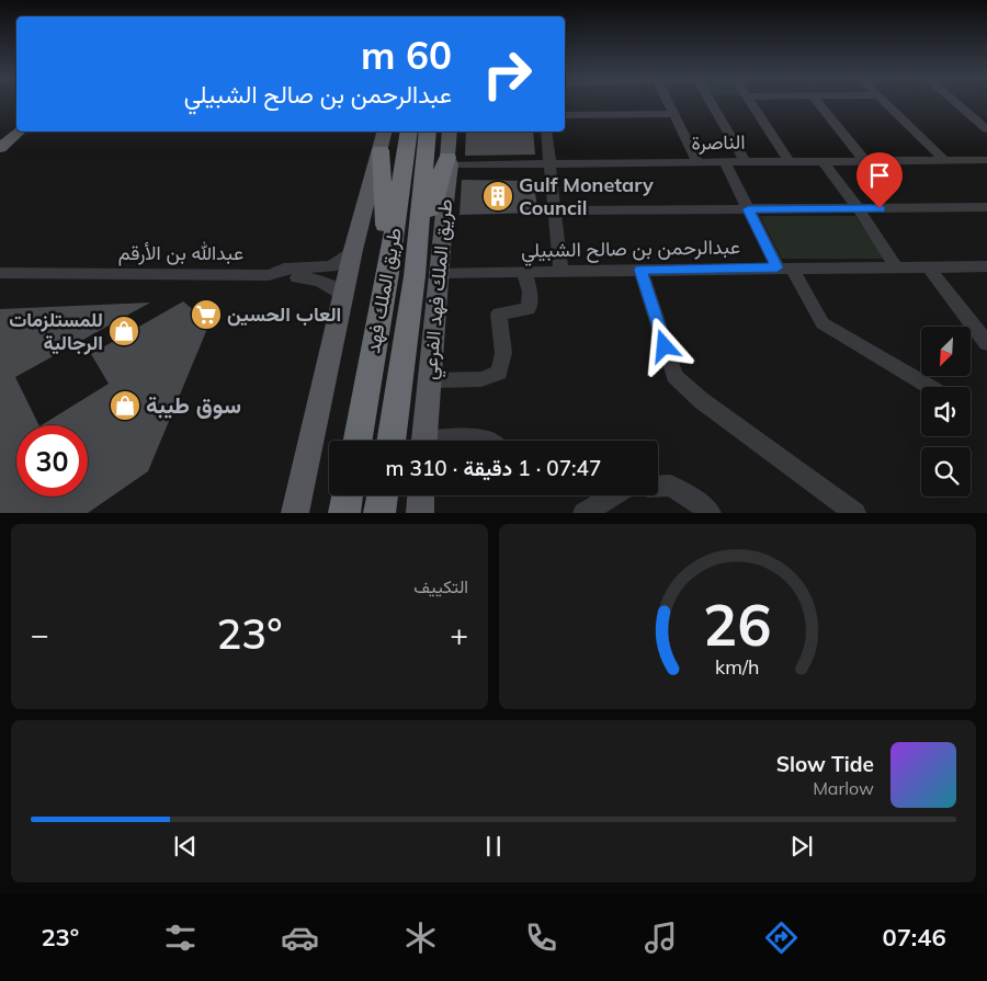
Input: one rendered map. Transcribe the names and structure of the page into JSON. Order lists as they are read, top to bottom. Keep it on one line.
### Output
{"streets":{"highway":["طريق الملك فهد"],"main road":["طريق الملك فهد الفرعي"],"street":["الناصرة","عبدالرحمن بن صالح الشبيلي","عبدالله بن الأرقم"]},"crossings":[["الناصرة","طريق الملك فهد الفرعي"],["عبدالرحمن بن صالح الشبيلي","طريق الملك فهد الفرعي"]],"places":{"building":["Gulf Monetary Council"],"supermarket":["العاب الحسين"],"shop":["للمستلزمات الرجالية","سوق طيبة"]},"north":"bottom left","page":{"turn":["60 m","عبدالرحمن بن صالح الشبيلي"],"limit":"30","trip":"07:47 · 1 دقيقة · 310 m","tile":"التكييف","heat":["−","23°","+"],"song":["Slow Tide","Marlow"],"tabs":["07:46","23°"],"gauge":["26","km/h"]}}
